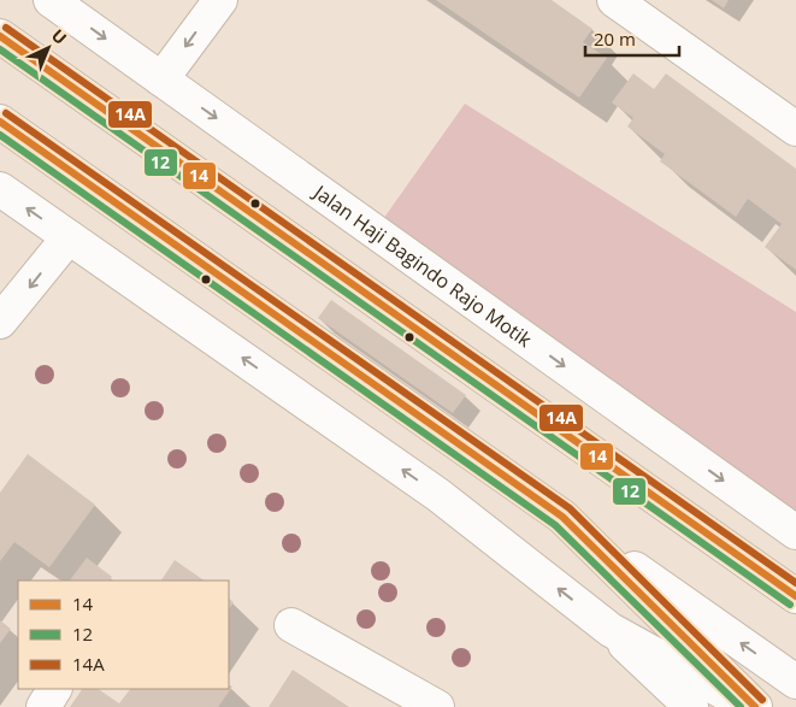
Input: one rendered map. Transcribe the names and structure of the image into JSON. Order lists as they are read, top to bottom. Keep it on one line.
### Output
{"streets":{"main road":["Jalan Haji Bagindo Rajo Motik"]},"lines":["transit line 14A","transit line 14","transit line 12"],"legend":["14","12","14A"],"scale_bar":"20 m","north":"top right"}
